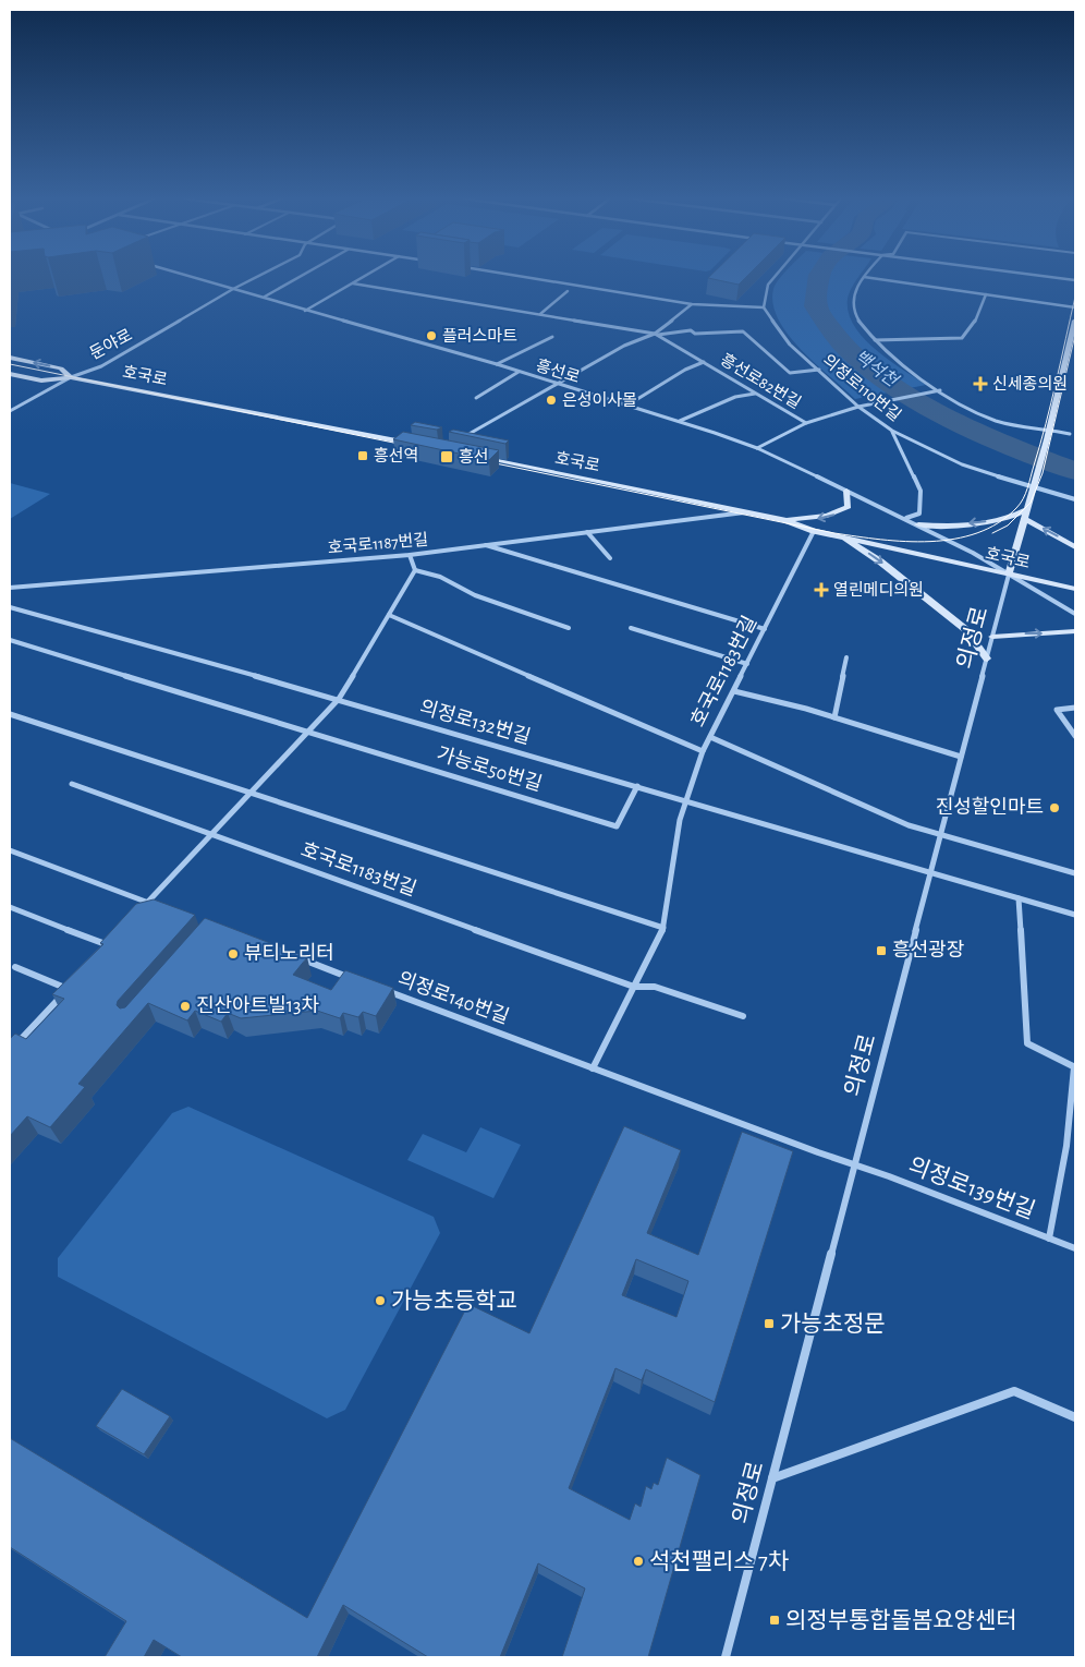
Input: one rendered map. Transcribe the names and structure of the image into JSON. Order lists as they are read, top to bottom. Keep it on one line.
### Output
{"streets":{"street":["둔야로","흥선로","호국로","흥선로82번길","의정로110번길","호국로1187번길","의정로","호국로1183번길","의정로132번길","가능로50번길","의정로140번길","의정로139번길"]},"crossings":[["둔야로","흥선로"],["둔야로","호국로"],["흥선로","호국로"],["흥선로","흥선로82번길"],["흥선로","의정로"],["호국로","호국로1187번길"],["호국로","의정로"],["호국로","호국로1183번길"],["의정로110번길","의정로"],["의정로","의정로132번길"],["의정로","의정로140번길"],["의정로","의정로139번길"],["호국로1183번길","의정로132번길"],["호국로1183번길","의정로140번길"],["의정로132번길","가능로50번길"],["의정로140번길","의정로139번길"]],"water":["백석천"],"places":{"other":["플러스마트","은성이사몰","진성할인마트","뷰티노리터","진산아트빌13차","가능초등학교","석천팰리스 7차"],"health":["신세종의원","열린메디의원"],"transit":["흥선역","흥선","흥선광장","가능초정문","의정부통합돌봄요양센터"]}}
